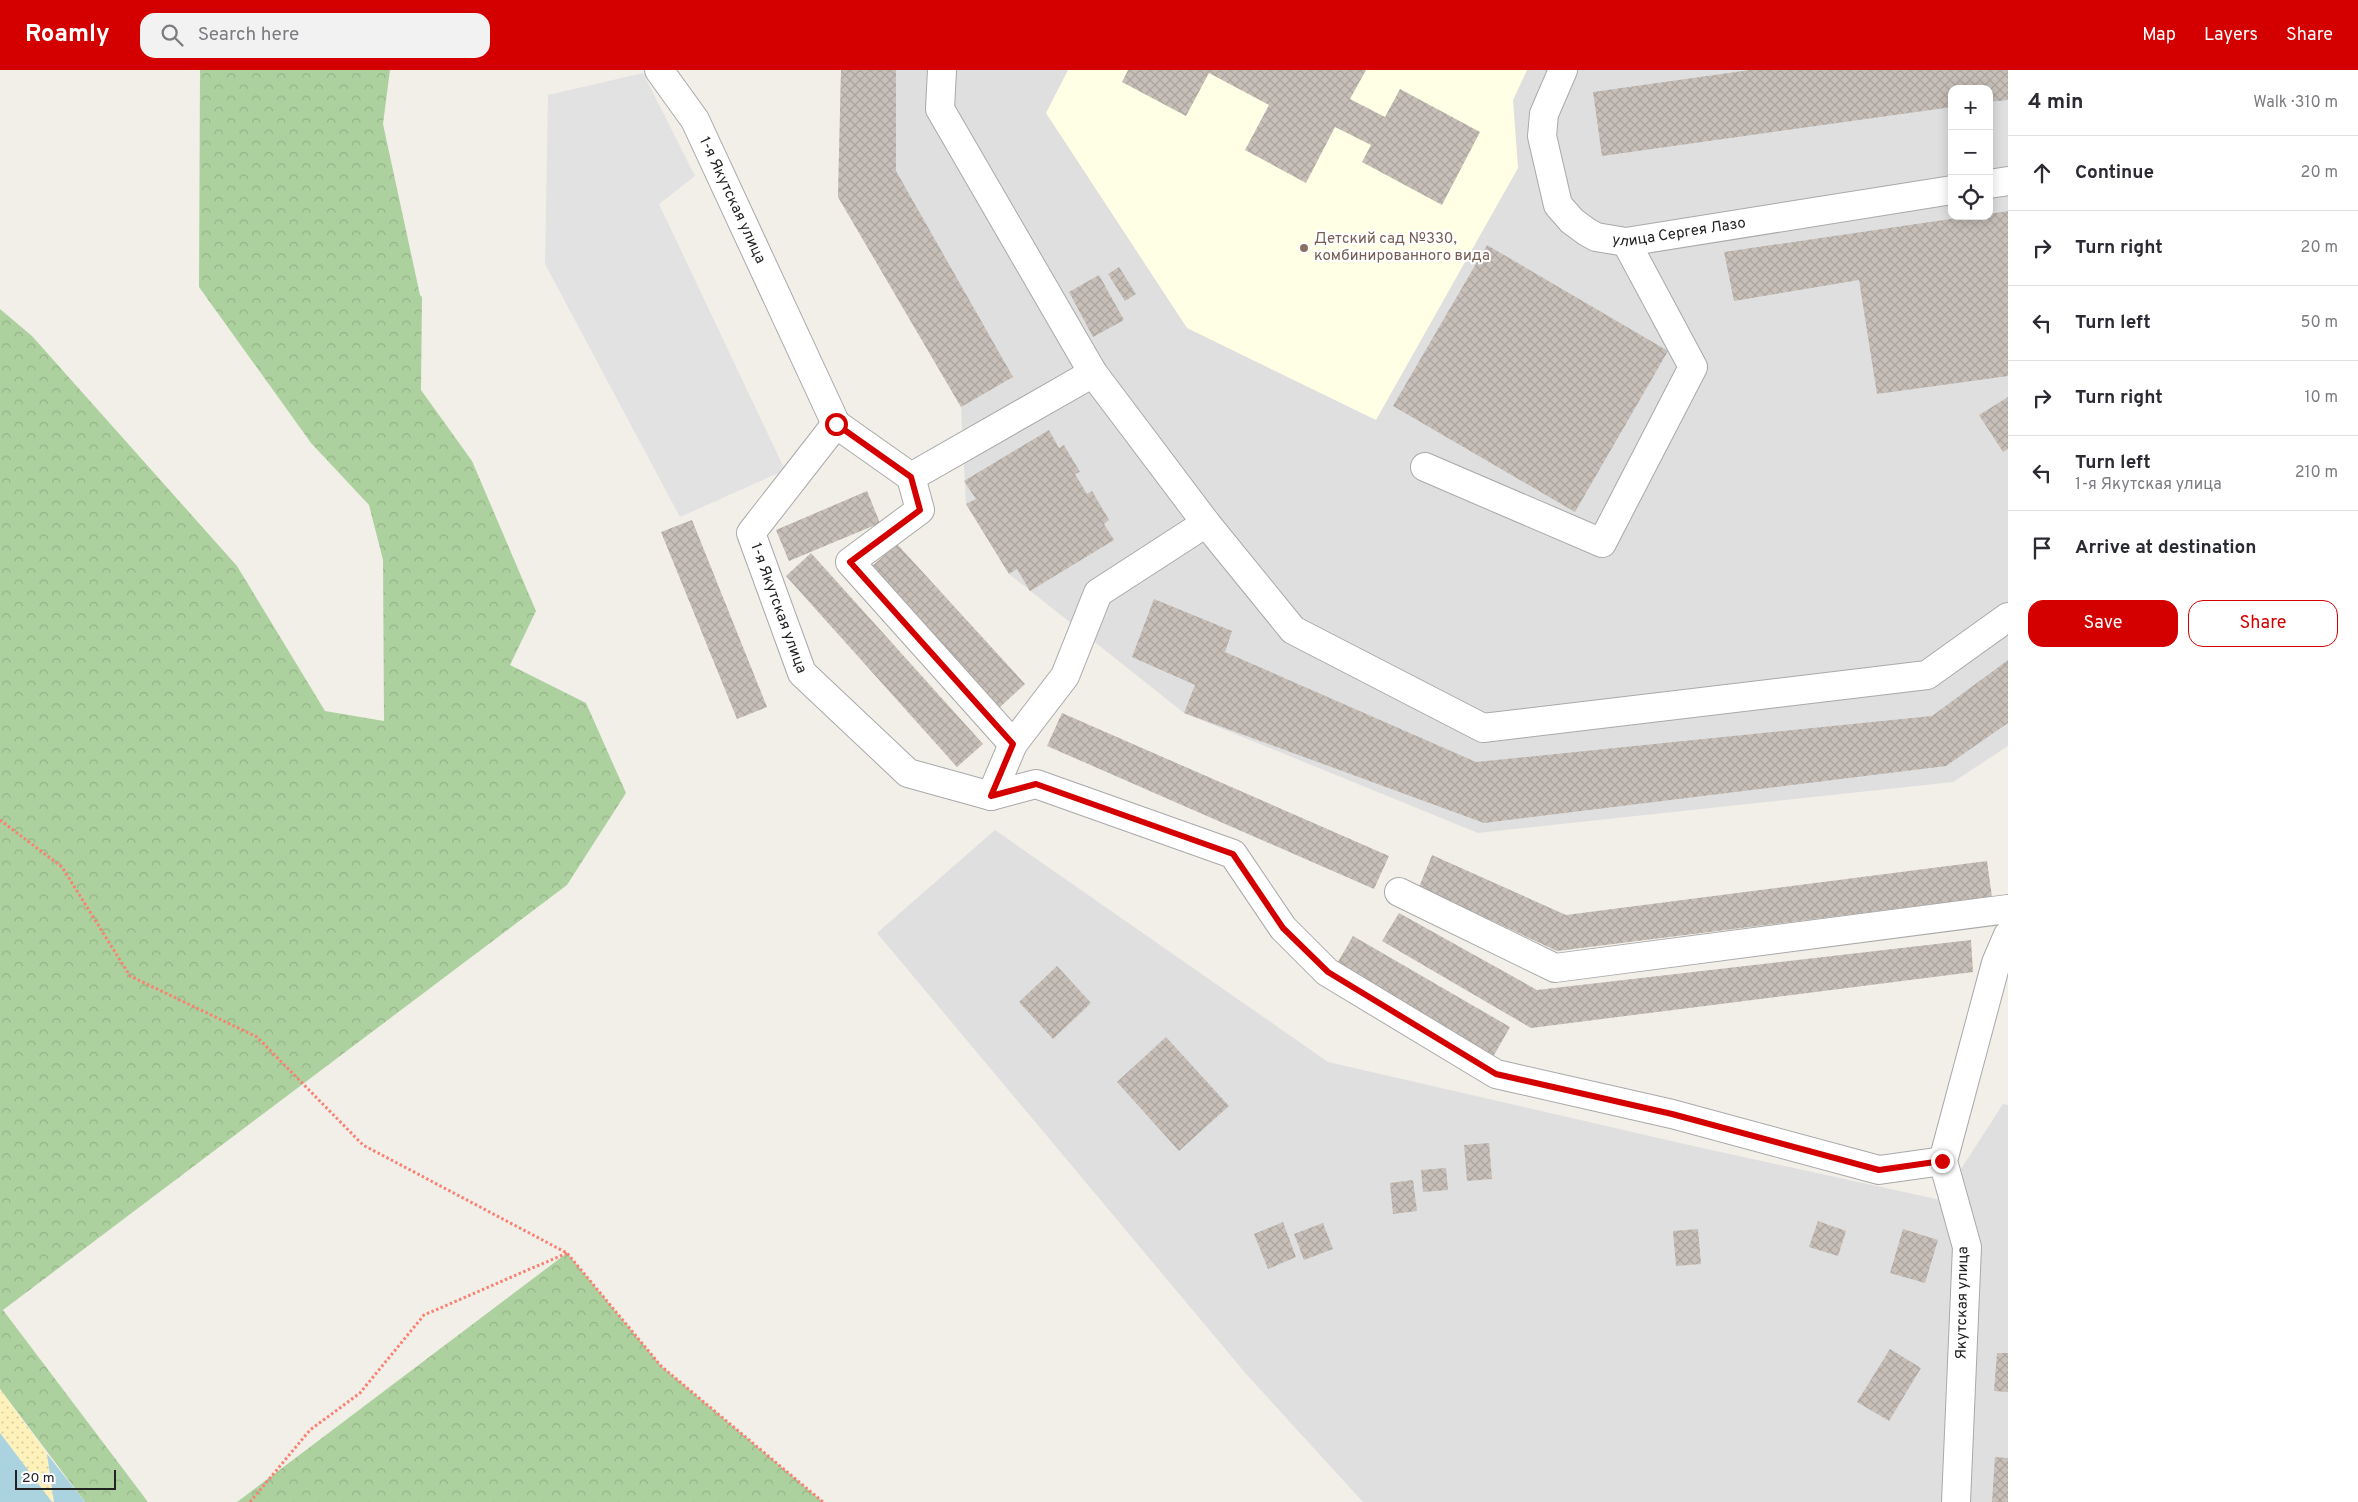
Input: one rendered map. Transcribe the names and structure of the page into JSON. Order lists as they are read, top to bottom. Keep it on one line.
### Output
{"streets":{"street":["1-я Якутская улица","улица Сергея Лазо","Якутская улица"]},"places":["Детский сад №330, комбинированного вида"],"scale_bar":"20 m","page":{"header":"Roamly","search":"Search here","nav":["Map","Layers","Share"],"heading":["4 min","Walk · 310 m"],"map_buttons":["+","−"],"list":[["Continue","20 m"],["Turn right","20 m"],["Turn left","50 m"],["Turn right","10 m"],["Turn left","1-я Якутская улица","210 m"],"Arrive at destination"],"buttons":["Save","Share"],"scale":"20 m"}}
